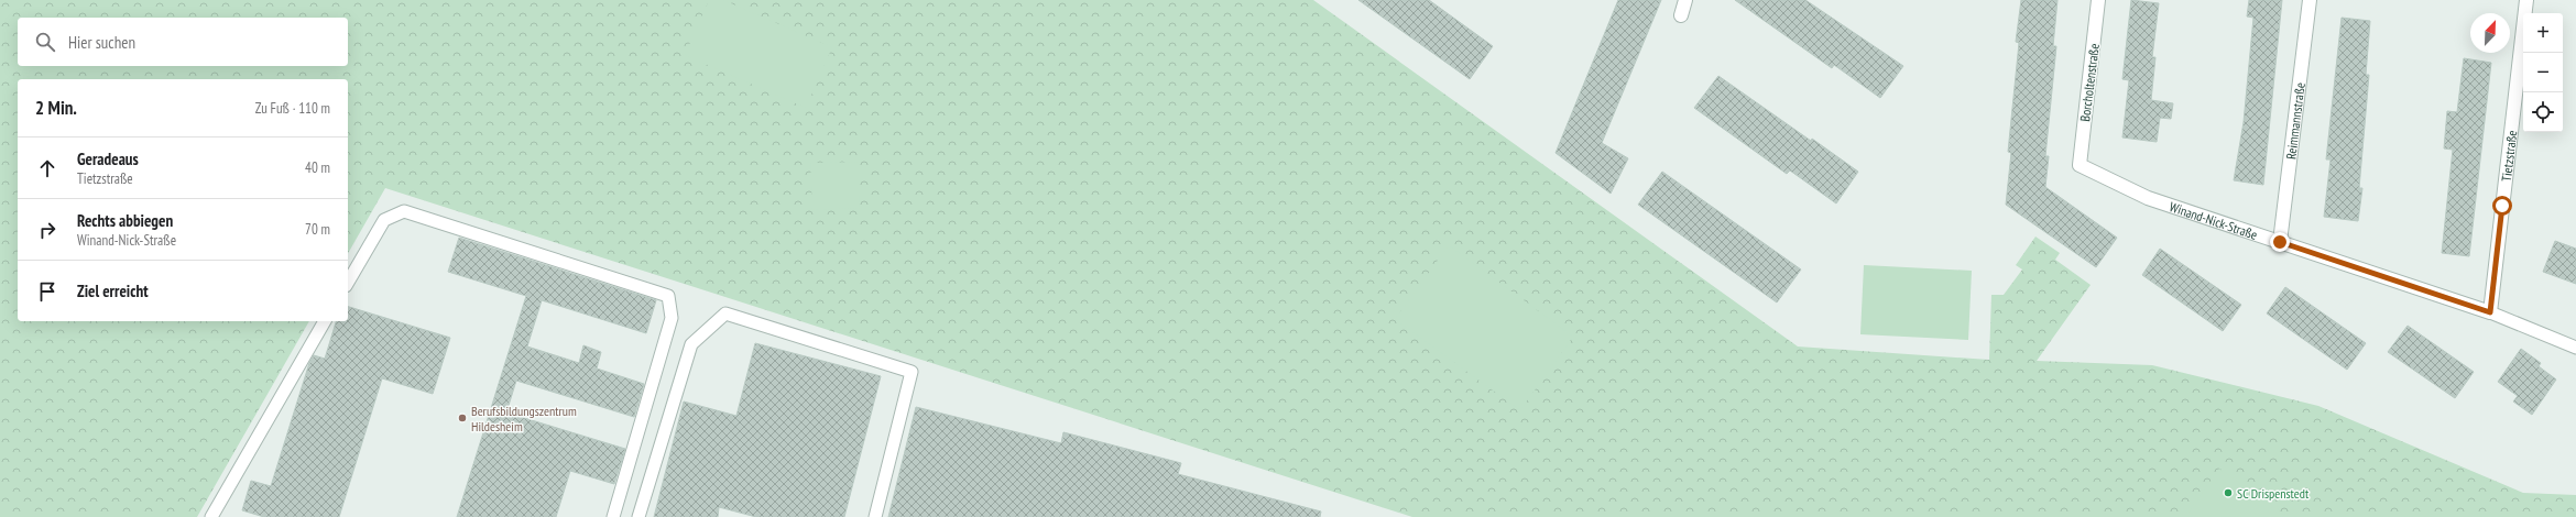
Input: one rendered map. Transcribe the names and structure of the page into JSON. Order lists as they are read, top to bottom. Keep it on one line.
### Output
{"streets":{"street":["Borcholtenstraße","Reimmannstraße","Tietzstraße","Winand-Nick-Straße"]},"crossings":[["Borcholtenstraße","Winand-Nick-Straße"],["Reimmannstraße","Winand-Nick-Straße"],["Tietzstraße","Winand-Nick-Straße"]],"places":["Berufsbildungszentrum Hildesheim","SC Drispenstedt"],"north":"top right","page":{"map_buttons":["+","−"],"search":"Hier suchen","heading":["2 Min.","Zu Fuß · 110 m"],"list":[["Geradeaus","Tietzstraße","40 m"],["Rechts abbiegen","Winand-Nick-Straße","70 m"],"Ziel erreicht"]}}
